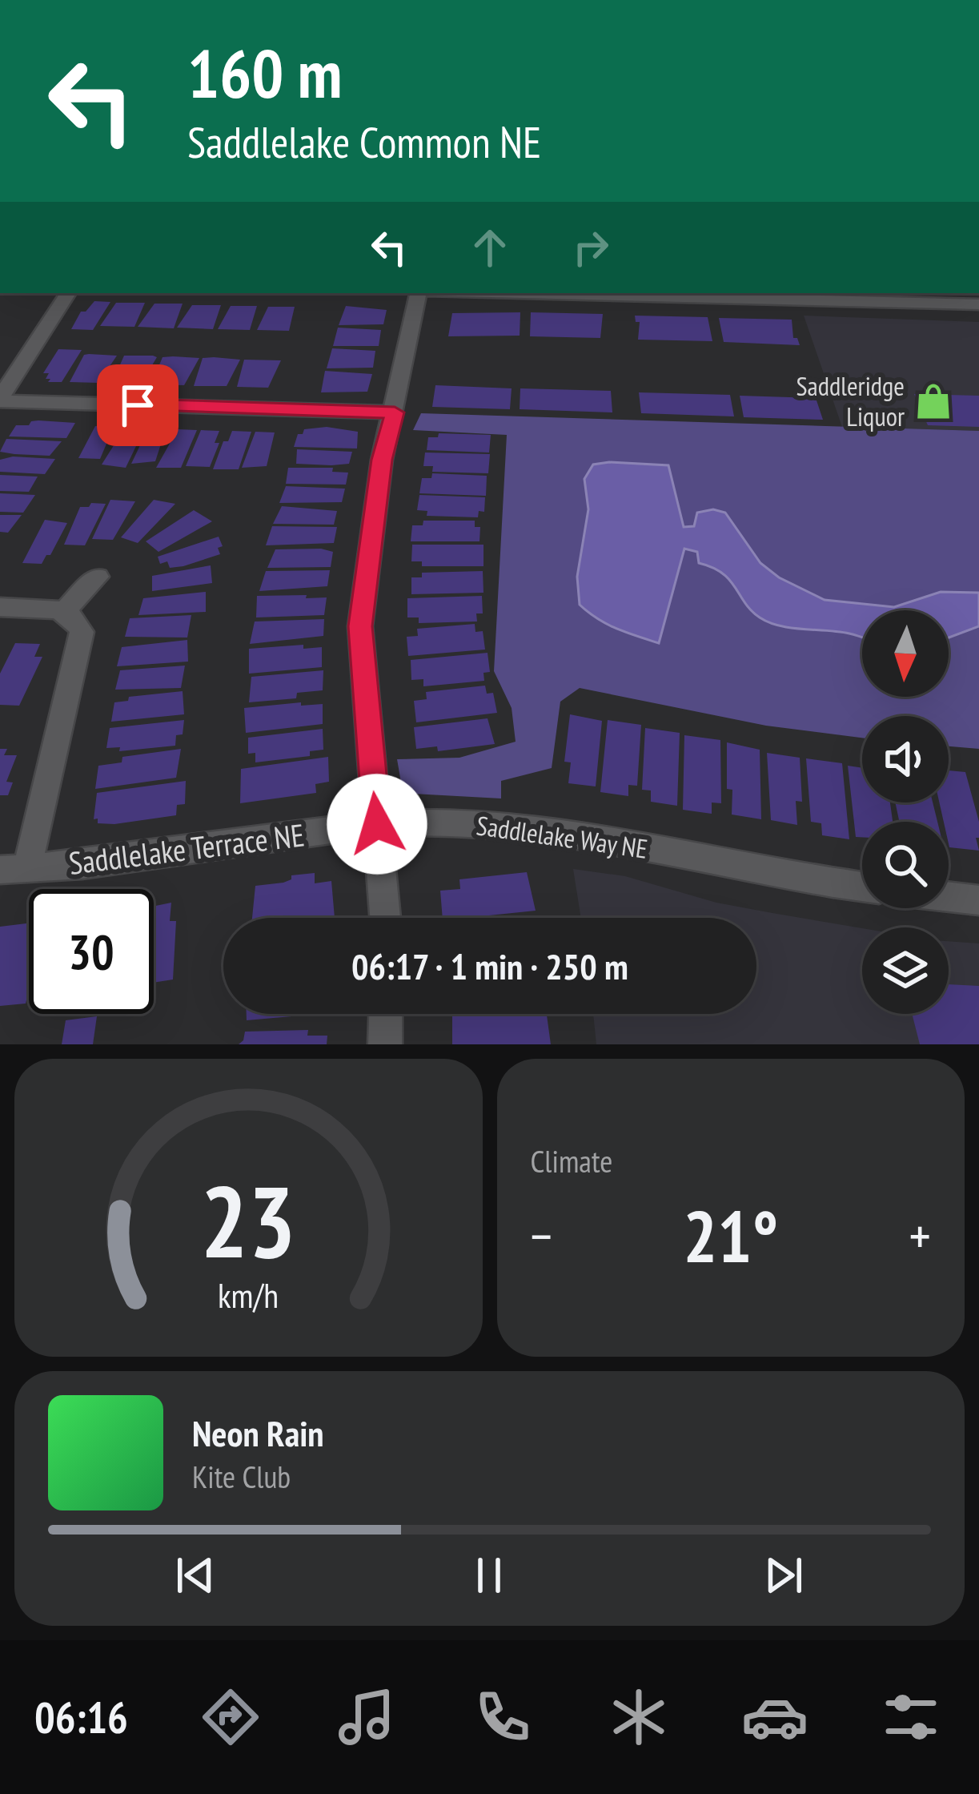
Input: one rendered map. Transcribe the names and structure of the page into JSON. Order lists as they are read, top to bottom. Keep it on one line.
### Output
{"streets":{"street":["Saddlelake Way NE","Saddlelake Terrace NE"]},"crossings":[["Saddlelake Way NE","Saddlelake Terrace NE"]],"places":{"shop":["Saddleridge Liquor"]},"north":"bottom","page":{"turn":["160 m","Saddlelake Common NE"],"limit":"30","trip":"06:17 · 1 min · 250 m","tile":"Climate","heat":["−","21°","+"],"song":["Neon Rain","Kite Club"],"tabs":"06:16","gauge":["23","km/h"]}}
